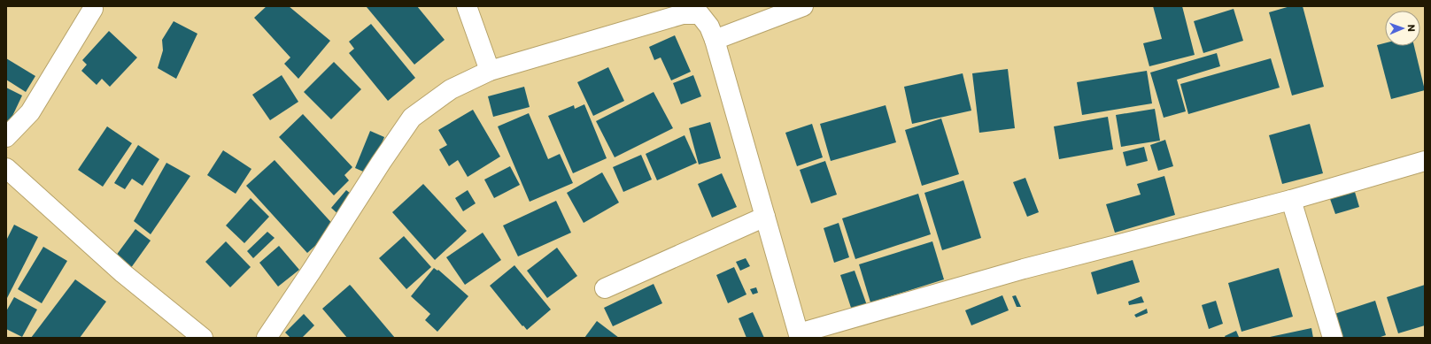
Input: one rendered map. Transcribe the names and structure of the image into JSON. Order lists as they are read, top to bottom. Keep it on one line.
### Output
{"north":"right"}
